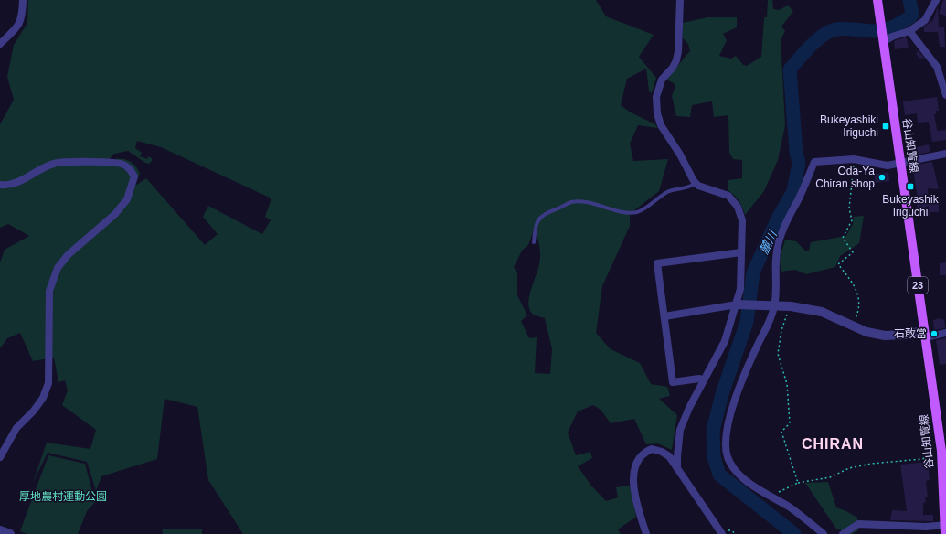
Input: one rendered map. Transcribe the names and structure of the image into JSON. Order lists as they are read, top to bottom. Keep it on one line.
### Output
{"streets":{"main road":["谷山知覧線","23"]},"districts":["CHIRAN"],"water":["麓川"],"parks":["厚地農村運動公園"],"places":{"transit":["Bukeyashiki Iriguchi","Bukeyashik Iriguchi"],"other":["Oda-Ya Chiran shop","石敢當"]}}
